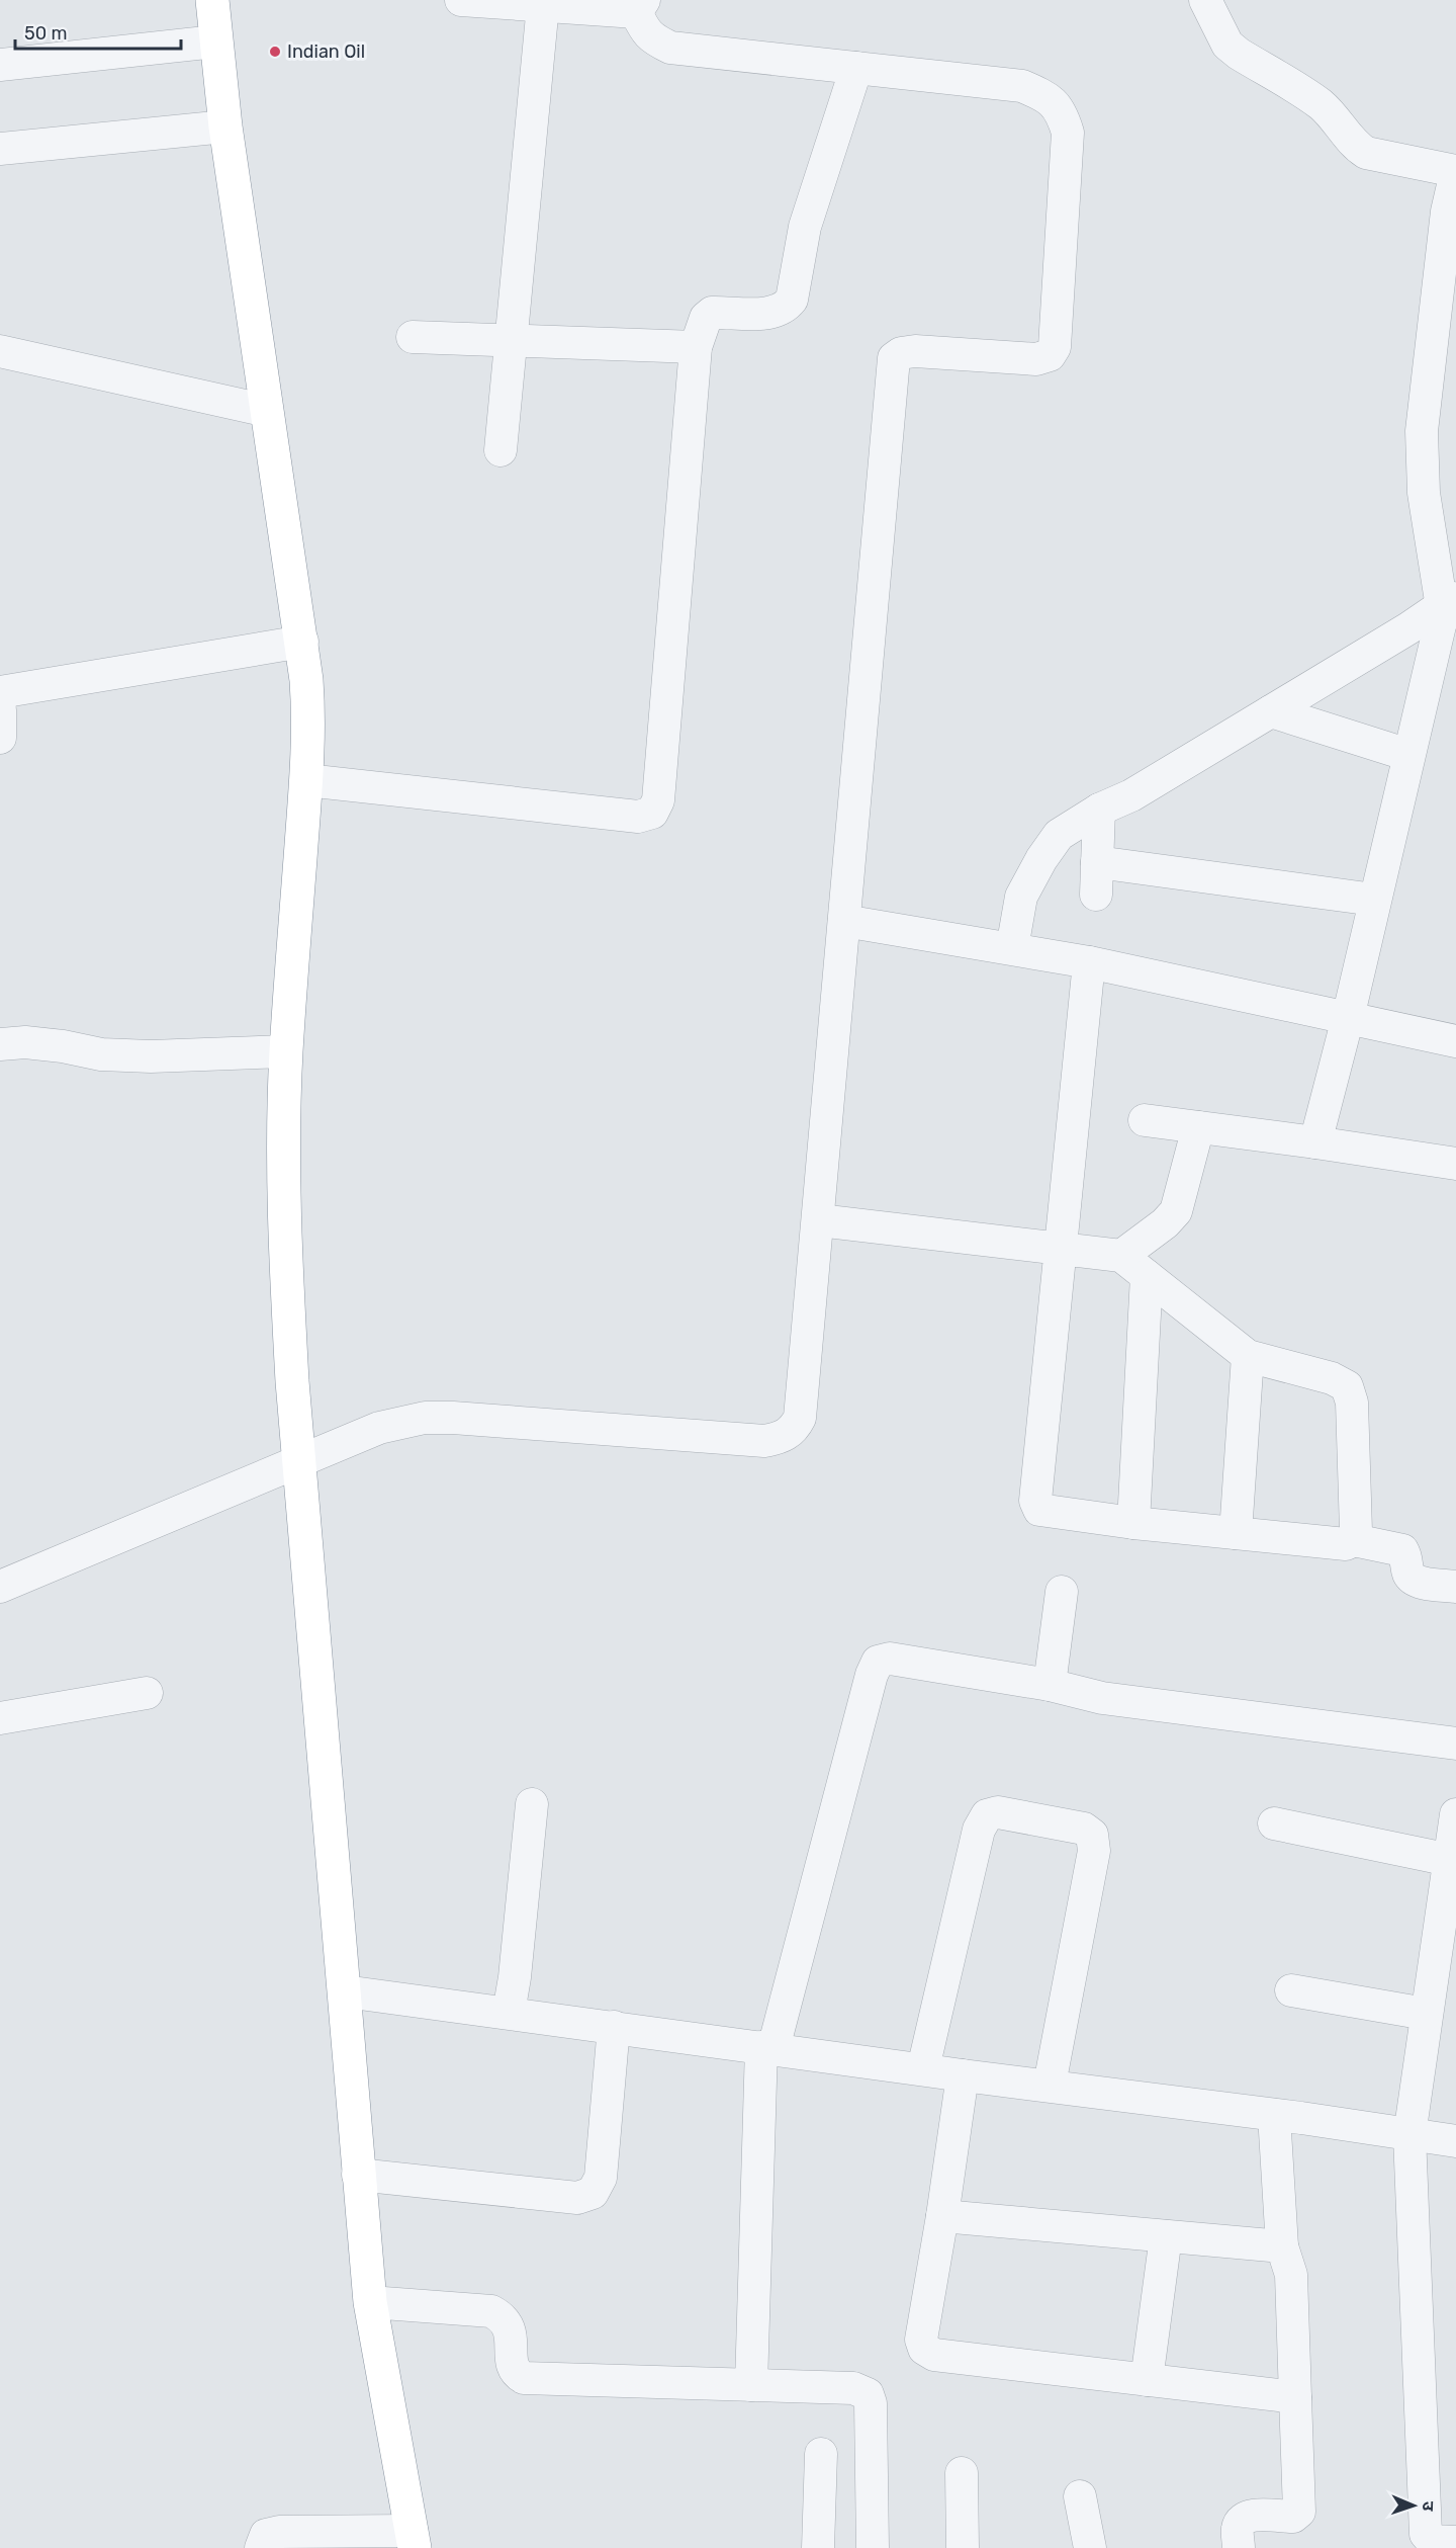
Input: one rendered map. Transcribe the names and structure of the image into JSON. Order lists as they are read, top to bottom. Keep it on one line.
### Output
{"places":["Indian Oil"],"scale_bar":"50 m","north":"right"}
